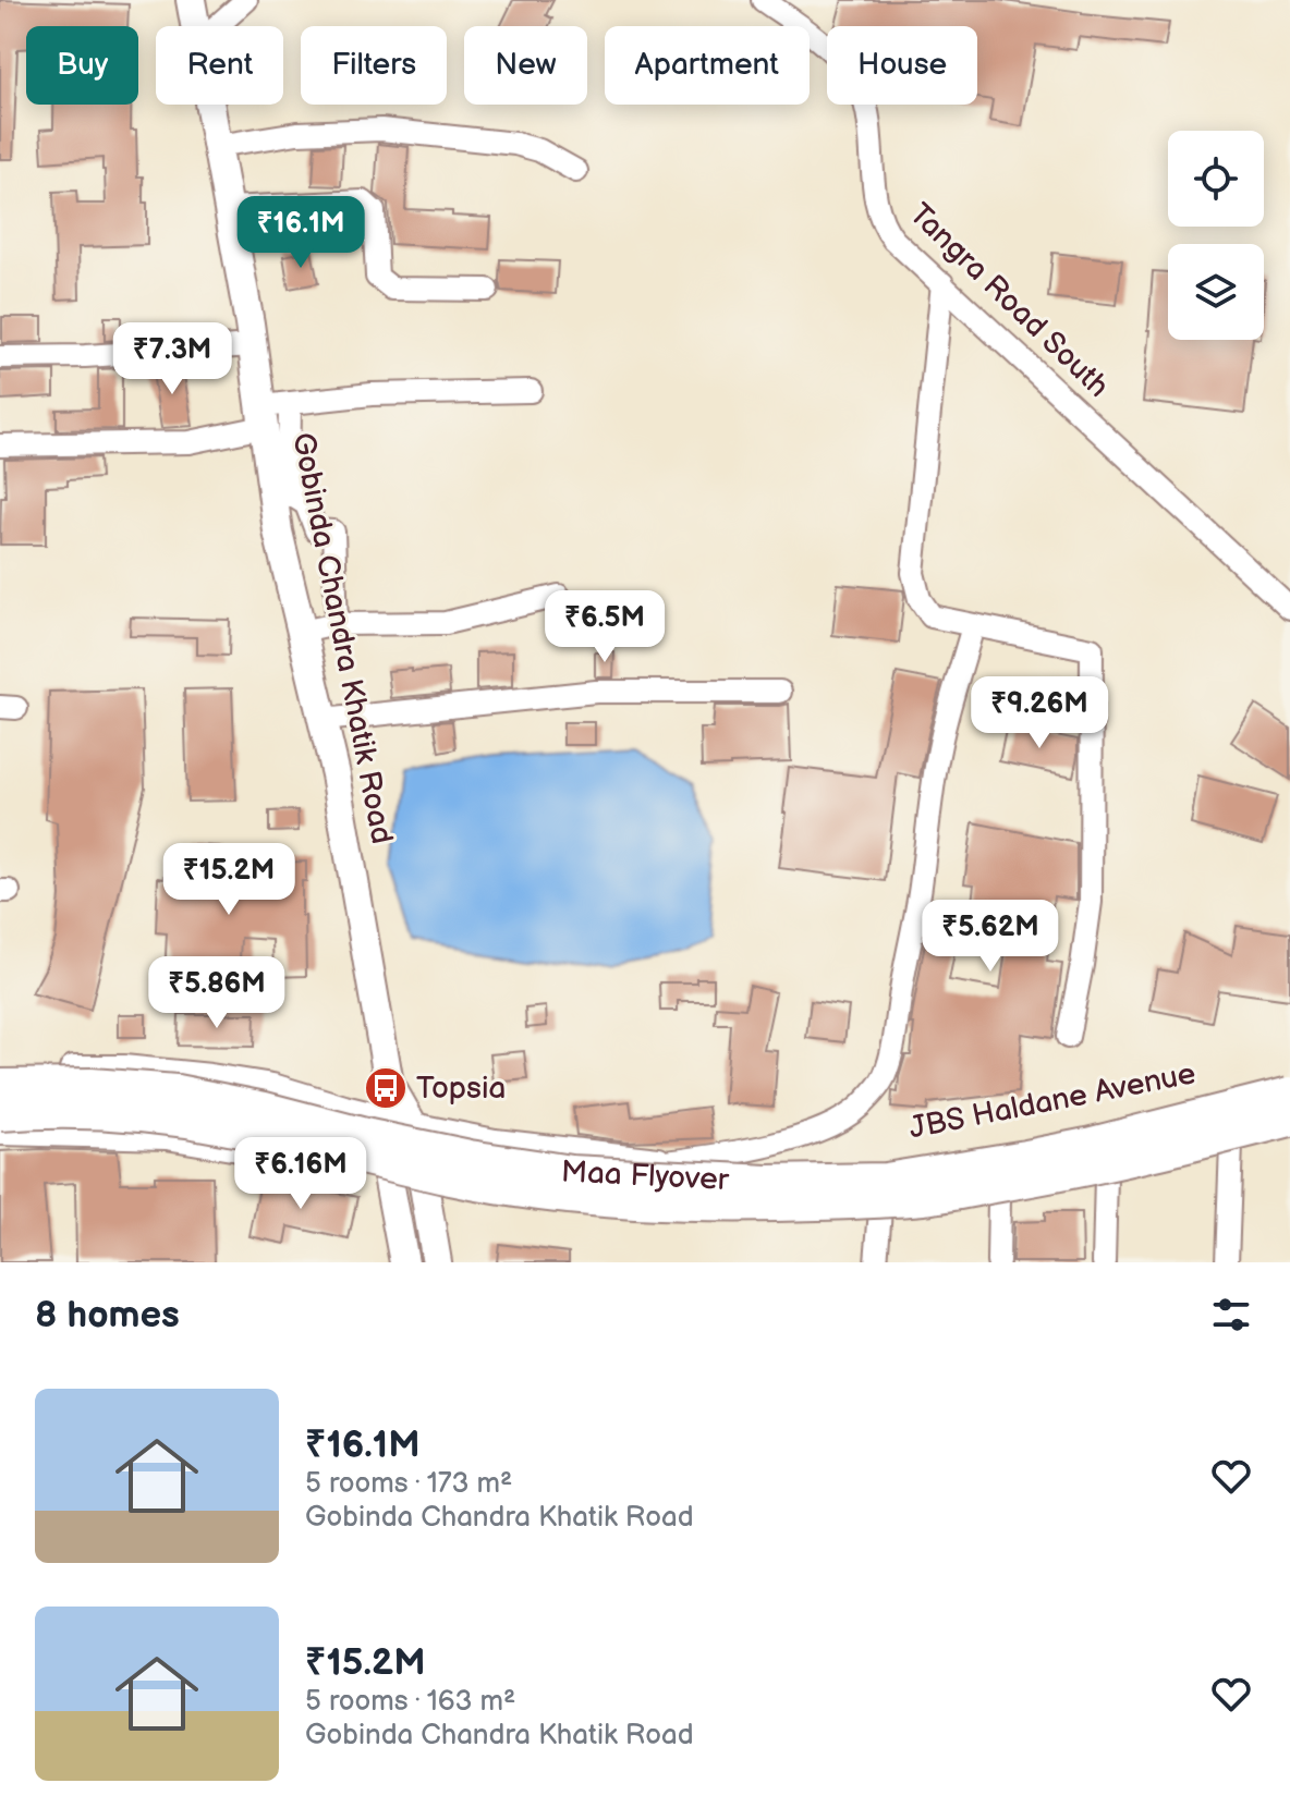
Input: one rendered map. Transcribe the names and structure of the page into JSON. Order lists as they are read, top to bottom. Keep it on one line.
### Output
{"streets":{"highway":["Maa Flyover"],"main road":["Gobinda Chandra Khatik Road","JBS Haldane Avenue"],"street":["Tangra Road South"]},"places":{"bus stop":["Topsia"]},"page":{"chip":["Buy","Rent","Filters","New","Apartment","House"],"price":["₹16.1M","₹7.3M","₹6.5M","₹9.26M","₹15.2M","₹5.62M","₹5.86M","₹6.16M"],"heading":"8 homes","list":[{"name":"₹16.1M","note":"5 rooms · 173 m² · Gobinda Chandra Khatik Road"},{"name":"₹15.2M","note":"5 rooms · 163 m² · Gobinda Chandra Khatik Road"}]}}
